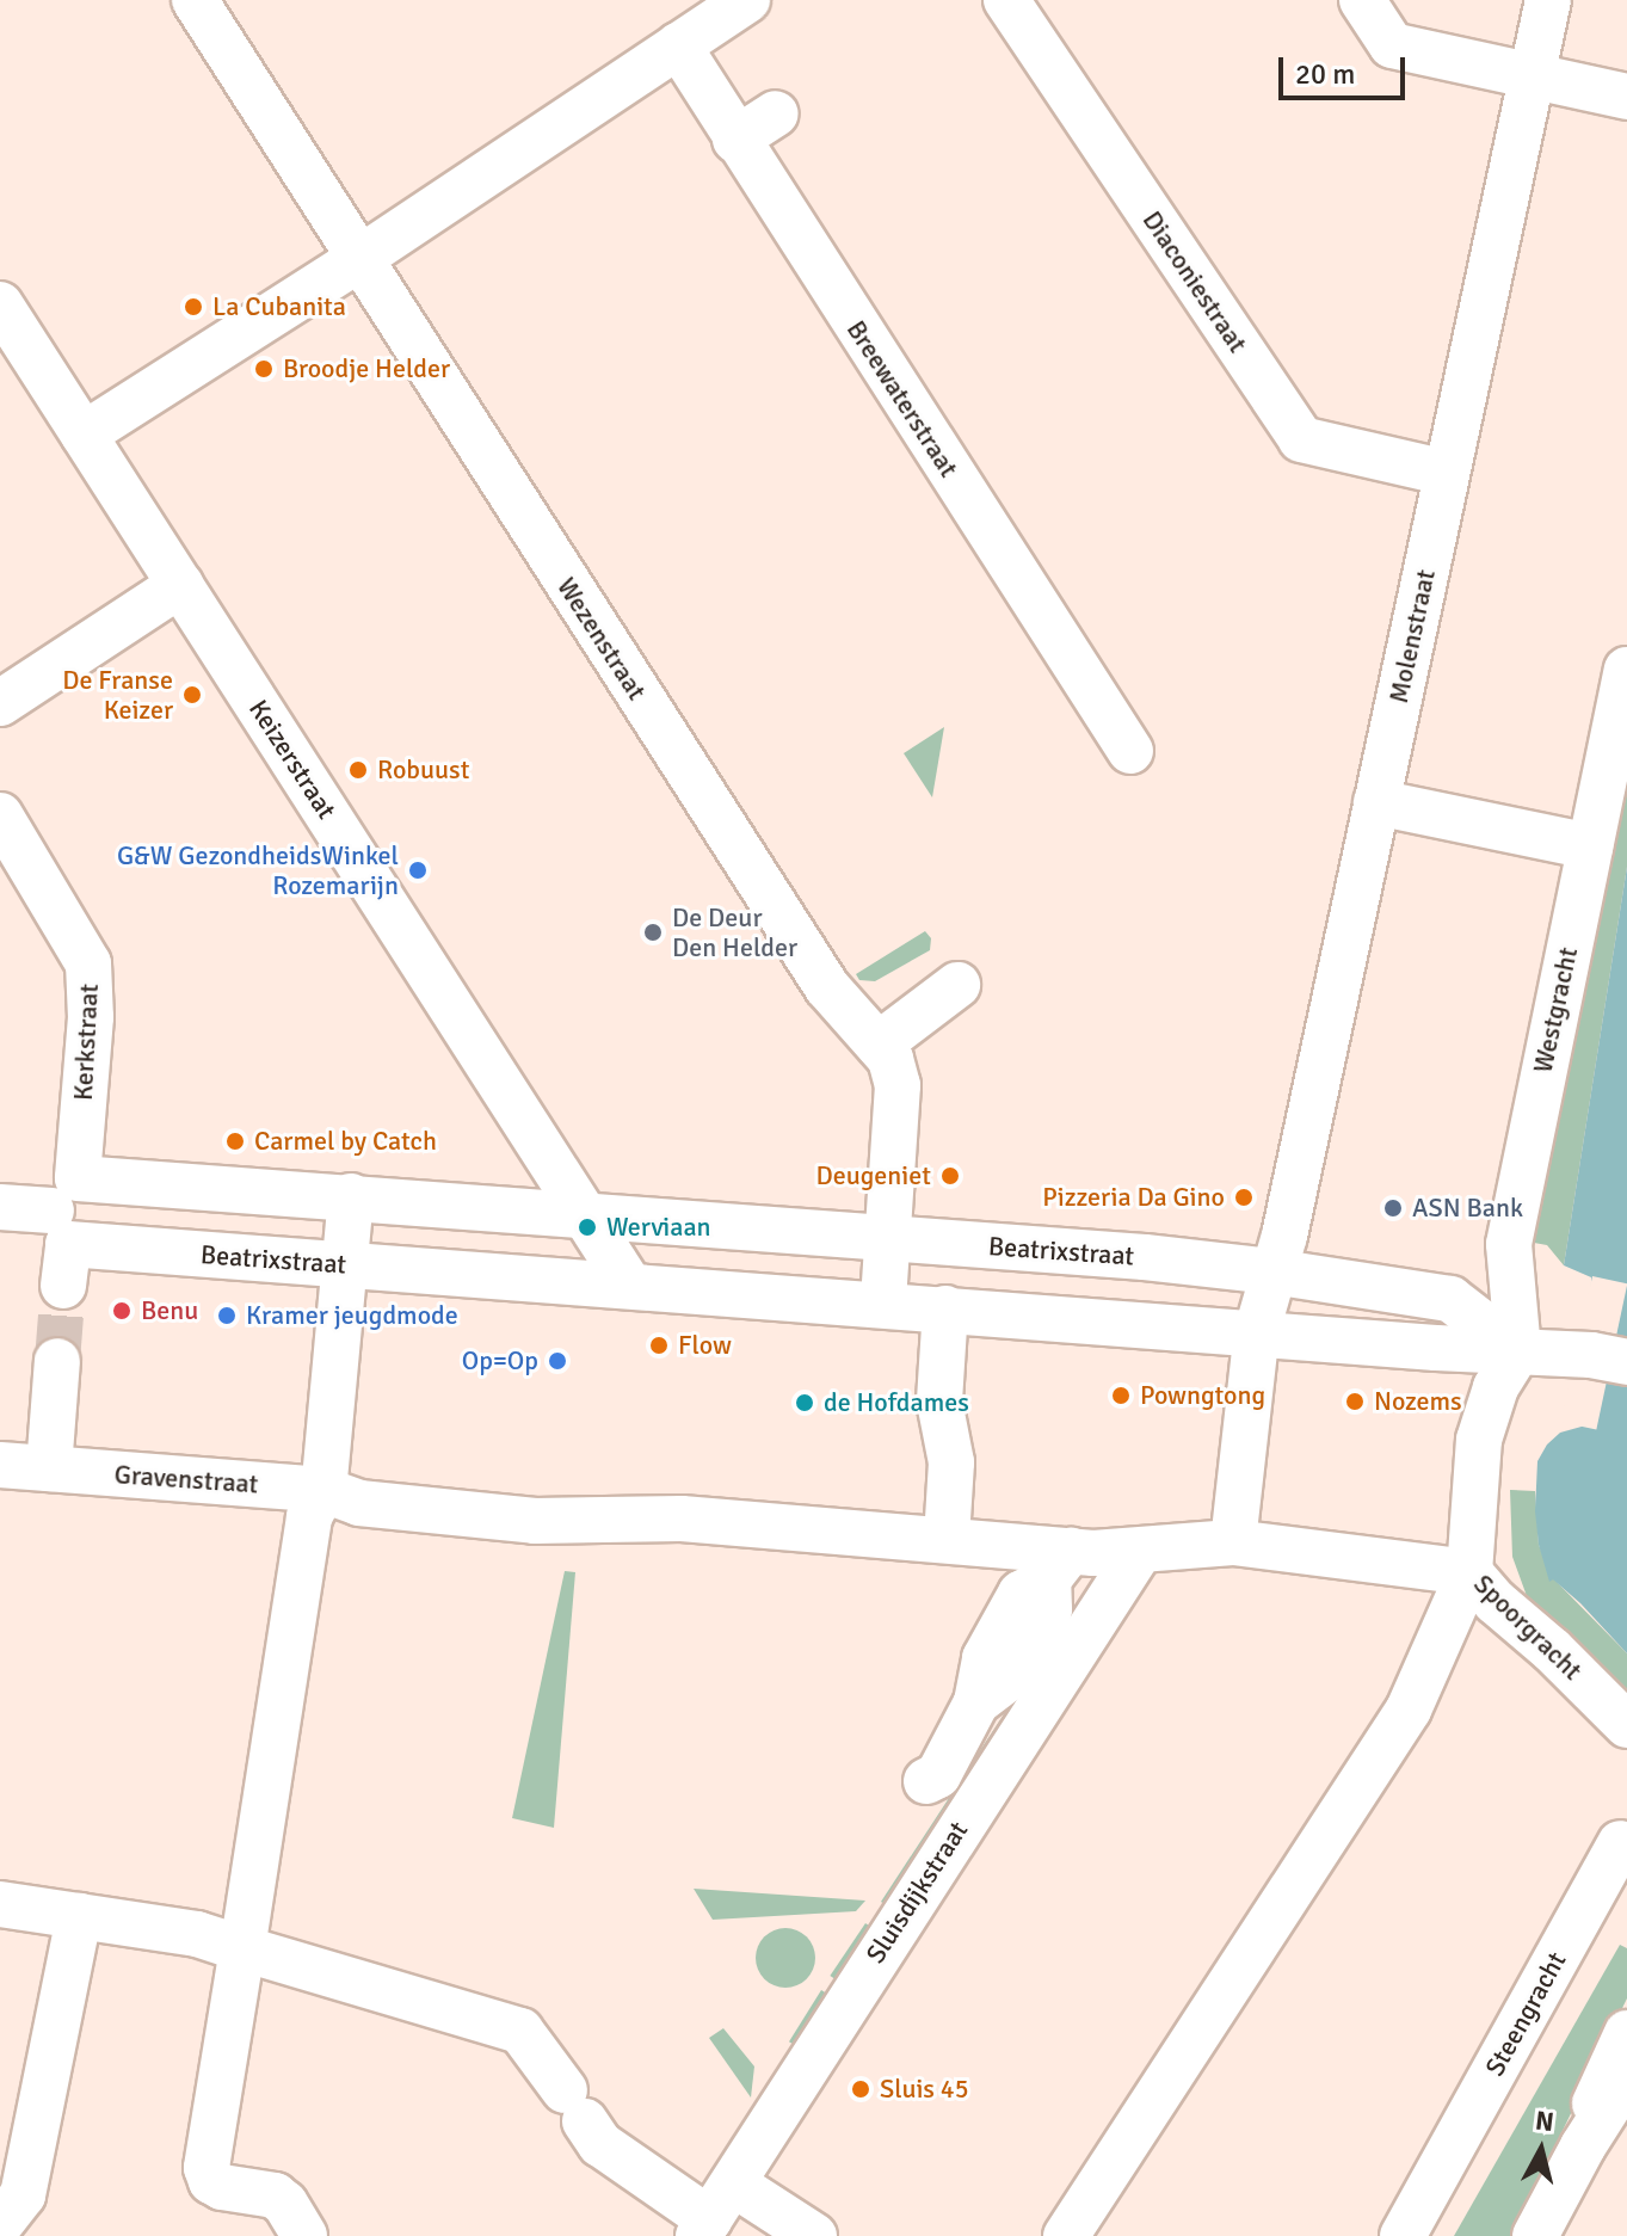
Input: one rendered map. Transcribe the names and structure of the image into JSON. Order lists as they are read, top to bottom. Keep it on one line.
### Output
{"streets":{"street":["Diaconiestraat","Breewaterstraat","Molenstraat","Wezenstraat","Keizerstraat","Westgracht","Kerkstraat","Beatrixstraat","Gravenstraat","Spoorgracht","Sluisdijkstraat","Steengracht"]},"crossings":[["Diaconiestraat","Molenstraat"],["Molenstraat","Beatrixstraat"],["Wezenstraat","Beatrixstraat"],["Keizerstraat","Beatrixstraat"],["Westgracht","Beatrixstraat"],["Westgracht","Spoorgracht"],["Kerkstraat","Beatrixstraat"],["Beatrixstraat","Spoorgracht"]],"places":["La Cubanita","Broodje Helder","De Franse Keizer","Robuust","G&W GezondheidsWinkel Rozemarijn","De Deur Den Helder","Carmel by Catch","Deugeniet","Pizzeria Da Gino","ASN Bank","Werviaan","Benu","Kramer jeugdmode","Flow","Op=Op","Powngtong","Nozems","de Hofdames","Sluis 45"],"scale_bar":"20 m","north":"top"}
